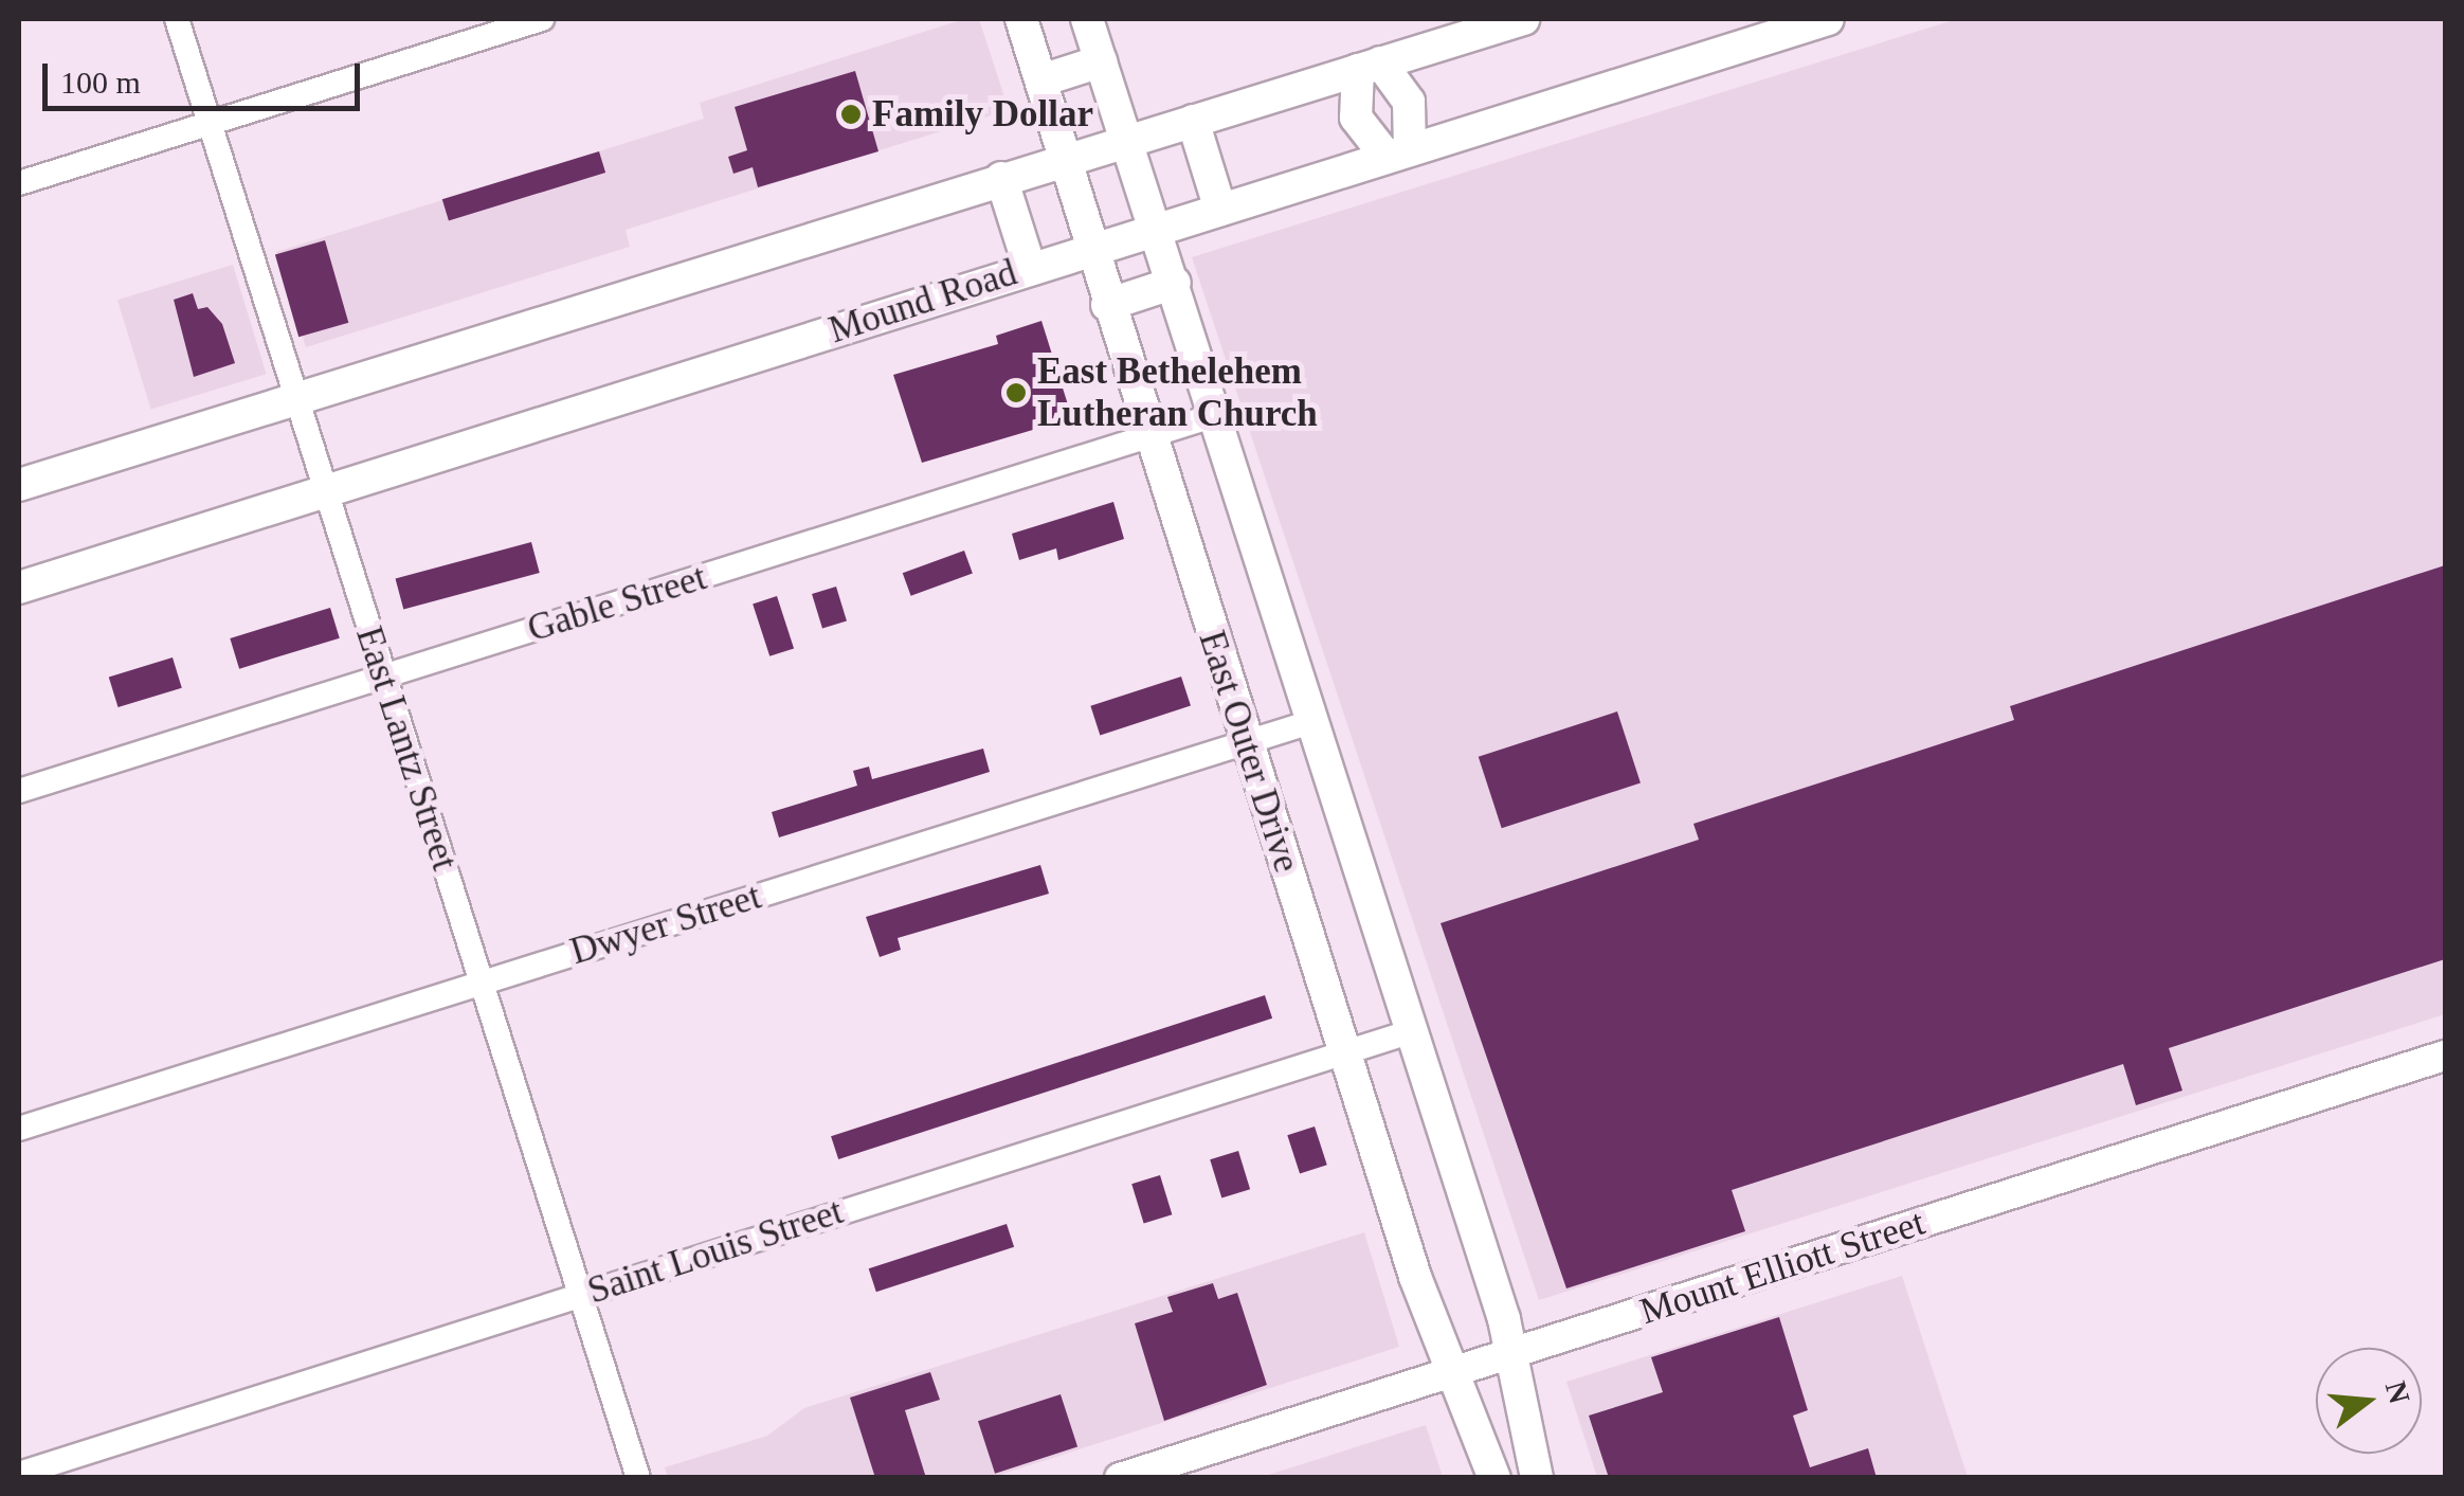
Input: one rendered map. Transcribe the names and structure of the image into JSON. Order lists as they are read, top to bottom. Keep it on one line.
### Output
{"streets":{"main road":["Mound Road","East Outer Drive"],"street":["Gable Street","East Lantz Street","Dwyer Street","Saint Louis Street","Mount Elliott Street"]},"crossings":[["Mound Road","East Lantz Street"],["Mound Road","East Outer Drive"],["Gable Street","East Lantz Street"],["Gable Street","East Outer Drive"],["East Lantz Street","Dwyer Street"],["East Lantz Street","Saint Louis Street"],["East Outer Drive","Dwyer Street"],["East Outer Drive","Saint Louis Street"],["East Outer Drive","Mount Elliott Street"]],"places":["Family Dollar","East Bethelehem Lutheran Church"],"scale_bar":"100 m","north":"right"}
